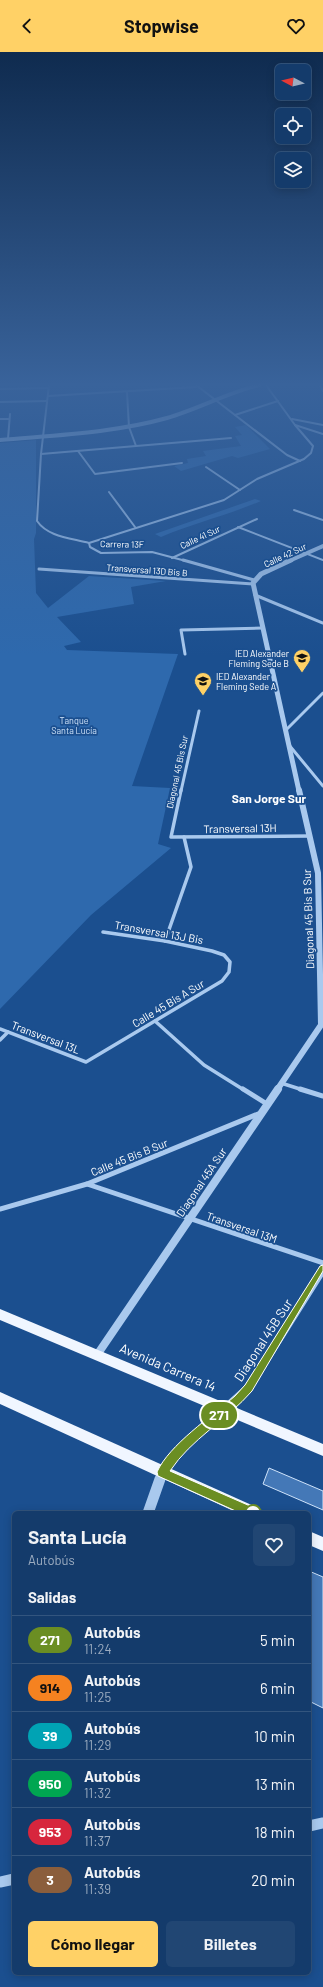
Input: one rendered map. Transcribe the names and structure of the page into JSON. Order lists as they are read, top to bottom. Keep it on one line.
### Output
{"streets":{"main road":["Avenida Carrera 14"],"street":["Calle 41 Sur","Carrera 13F","Calle 42 Sur","Transversal 13D Bis B","Diagonal 45 Bis Sur","Transversal 13H","Diagonal 45 Bis B Sur","Transversal 13J Bis","Calle 45 Bis A Sur","Transversal 13L","Calle 45 Bis B Sur","Diagonal 45A Sur","Transversal 13M","Diagonal 45B Sur"]},"crossings":[["Calle 41 Sur","Carrera 13F"],["Carrera 13F","Calle 42 Sur"],["Carrera 13F","Transversal 13D Bis B"],["Carrera 13F","Diagonal 45 Bis B Sur"],["Calle 42 Sur","Transversal 13D Bis B"],["Calle 42 Sur","Diagonal 45 Bis B Sur"],["Transversal 13D Bis B","Diagonal 45 Bis B Sur"],["Diagonal 45 Bis Sur","Transversal 13H"],["Transversal 13H","Diagonal 45 Bis B Sur"],["Diagonal 45 Bis B Sur","Diagonal 45A Sur"],["Transversal 13J Bis","Calle 45 Bis A Sur"],["Calle 45 Bis A Sur","Transversal 13L"],["Calle 45 Bis B Sur","Diagonal 45A Sur"],["Calle 45 Bis B Sur","Transversal 13M"],["Diagonal 45A Sur","Transversal 13M"],["Diagonal 45A Sur","Avenida Carrera 14"],["Diagonal 45B Sur","Avenida Carrera 14"]],"districts":["San Jorge Sur"],"parks":["Tanque Santa Lucía"],"places":{"school or university":["IED Alexander Fleming Sede B","IED Alexander Fleming Sede A"]},"lines":["bus line 271"],"north":"left","page":{"header":"Stopwise","on_map":"271","heading":[["Santa Lucía","Autobús"],"Salidas"],"list":[{"mark":"271","name":"Autobús","note":"11:24","value":"5 min"},{"mark":"914","name":"Autobús","note":"11:25","value":"6 min"},{"mark":"39","name":"Autobús","note":"11:29","value":"10 min"},{"mark":"950","name":"Autobús","note":"11:32","value":"13 min"},{"mark":"953","name":"Autobús","note":"11:37","value":"18 min"},{"mark":"3","name":"Autobús","note":"11:39","value":"20 min"}],"buttons":["Cómo llegar","Billetes"]}}
